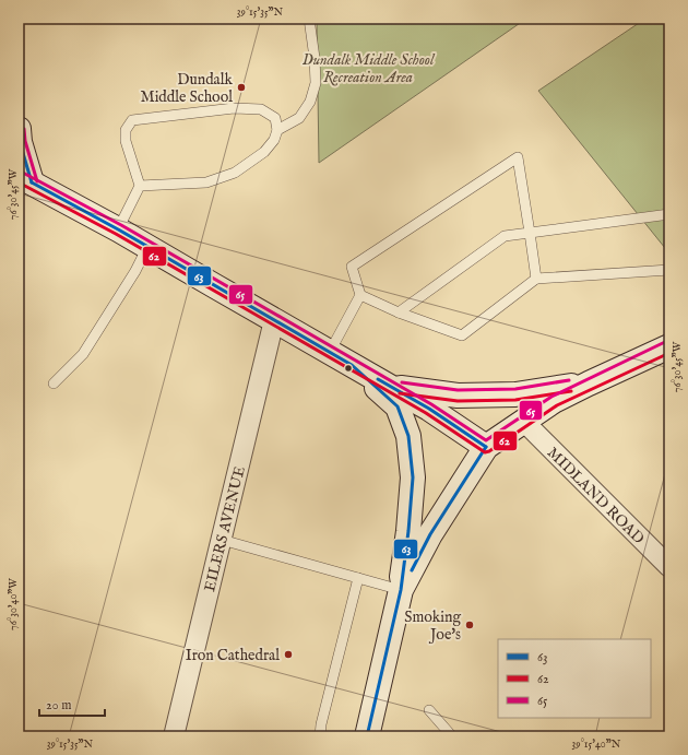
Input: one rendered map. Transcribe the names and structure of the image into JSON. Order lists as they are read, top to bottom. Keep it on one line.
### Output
{"streets":{"street":["MIDLAND ROAD","EILERS AVENUE"]},"parks":["Dundalk Middle School Recreation Area"],"places":["Dundalk Middle School","Smoking Joe's","Iron Cathedral"],"lines":["transit line 63","transit line 65","transit line 62"],"legend":["63","62","65"],"scale_bar":"20 m","coordinates":["39°15'35\"N","76°30'45\"W","76°30'40\"W","39°15'40\"N"]}
